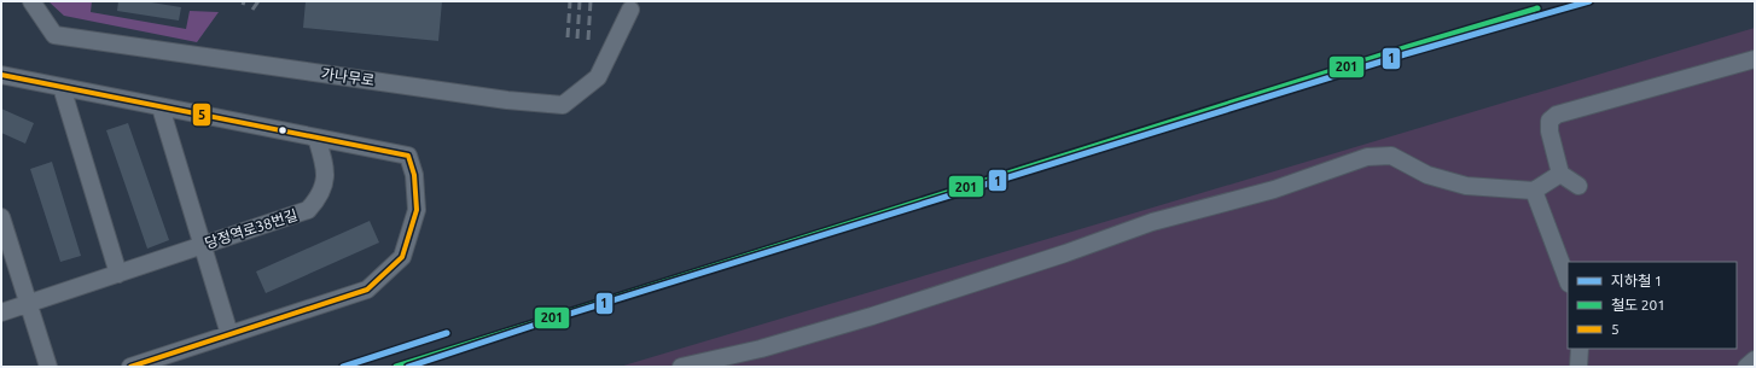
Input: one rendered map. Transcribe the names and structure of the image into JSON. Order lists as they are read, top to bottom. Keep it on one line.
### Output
{"streets":{"street":["가나무로","당정역로38번길"]},"lines":["metro line 1","rail line 201","transit line 5"],"legend":["지하철 1","철도 201","5"]}
